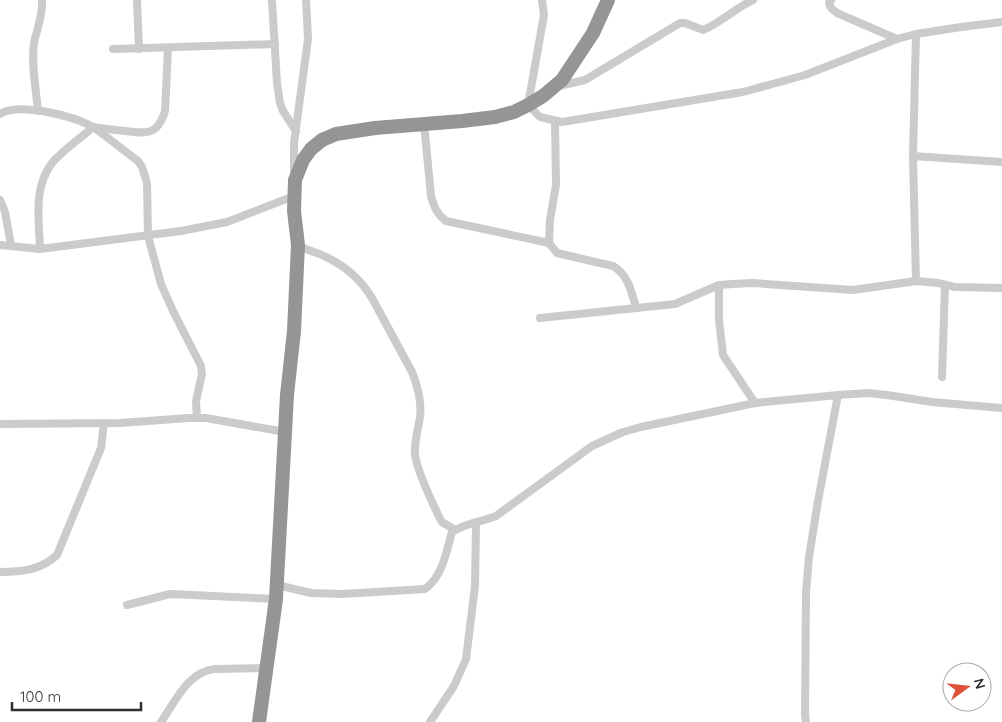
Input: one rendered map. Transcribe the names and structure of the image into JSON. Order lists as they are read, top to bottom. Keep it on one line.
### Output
{"scale_bar":"100 m","north":"right"}
